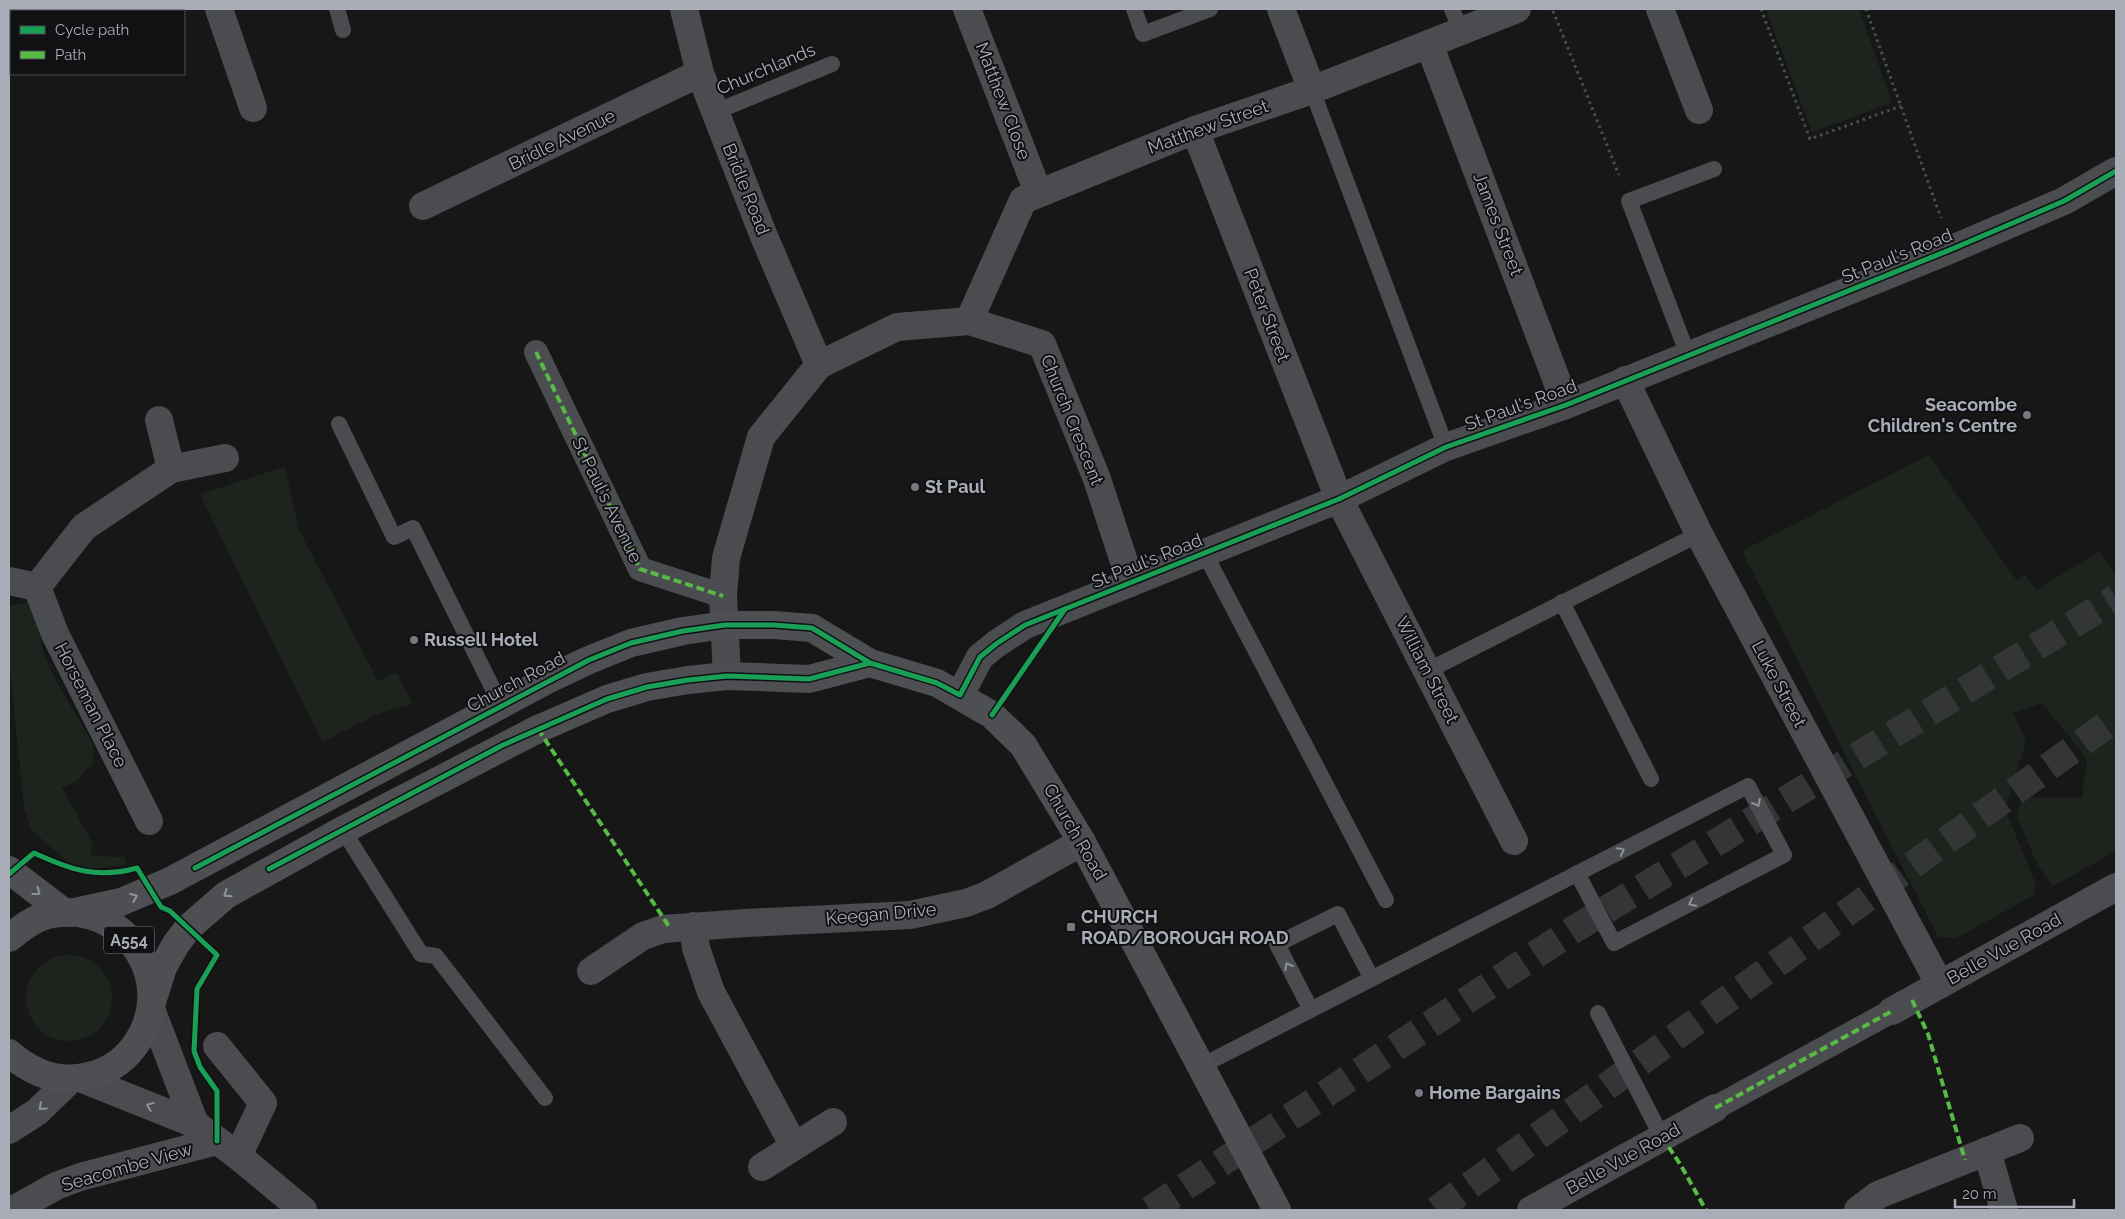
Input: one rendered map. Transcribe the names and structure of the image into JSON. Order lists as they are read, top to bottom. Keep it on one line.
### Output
{"streets":{"main road":["Church Road","A554"],"street":["Matthew Close","Matthew Street","Bridle Avenue","Bridle Road","James Street","St Paul's Road","Peter Street","Church Crescent","St Paul's Avenue","William Street","Luke Street","Horseman Place","Keegan Drive","Belle Vue Road","Seacombe View"],"lane":["Churchlands"]},"crossings":[["Churchlands","Bridle Road"],["Matthew Close","Matthew Street"],["Matthew Street","James Street"],["Matthew Street","Peter Street"],["Matthew Street","Church Crescent"],["Bridle Avenue","Bridle Road"],["Bridle Road","Church Crescent"],["James Street","St Paul's Road"],["St Paul's Road","Peter Street"],["St Paul's Road","Church Crescent"],["St Paul's Road","William Street"],["St Paul's Road","Church Road"],["St Paul's Road","Luke Street"],["Peter Street","William Street"],["Church Crescent","St Paul's Avenue"],["Church Crescent","Church Road"],["Church Crescent","A554"],["Church Road","Keegan Drive"],["Church Road","A554"],["Luke Street","Belle Vue Road"]],"places":{"other":["Seacombe Children's Centre","St Paul","Russell Hotel","Home Bargains"],"transit":["CHURCH ROAD/BOROUGH ROAD"]},"legend":["Cycle path","Path"],"scale_bar":"20 m"}
